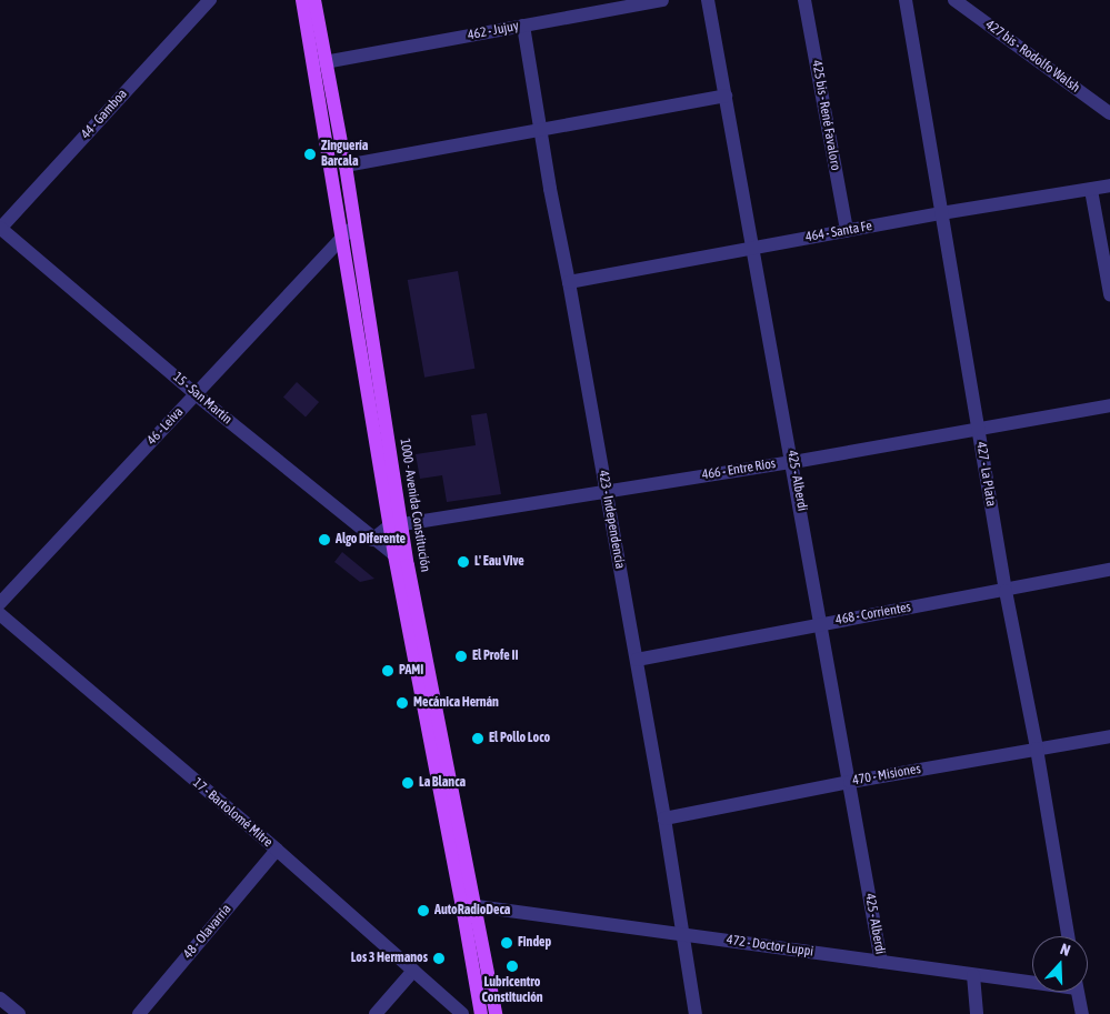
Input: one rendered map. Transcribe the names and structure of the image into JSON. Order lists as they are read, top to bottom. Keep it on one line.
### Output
{"streets":{"main road":["1000 - Avenida Constitución"],"street":["462 - Jujuy","427 bis - Rodolfo Walsh","44 - Gamboa","425 bis - René Favaloro","464 - Santa Fe","15 - San Martín","46 - Leiva","466 - Entre Ríos","427 - La Plata","425 - Alberdi","423 - Independencia","468 - Corrientes","470 - Misiones","17 - Bartolomé Mitre","48 - Olavarría","472 - Doctor Luppi"]},"crossings":[["462 - Jujuy","1000 - Avenida Constitución"],["462 - Jujuy","423 - Independencia"],["44 - Gamboa","15 - San Martín"],["425 bis - René Favaloro","464 - Santa Fe"],["464 - Santa Fe","427 - La Plata"],["464 - Santa Fe","425 - Alberdi"],["464 - Santa Fe","423 - Independencia"],["15 - San Martín","46 - Leiva"],["15 - San Martín","466 - Entre Ríos"],["15 - San Martín","1000 - Avenida Constitución"],["46 - Leiva","1000 - Avenida Constitución"],["466 - Entre Ríos","427 - La Plata"],["466 - Entre Ríos","425 - Alberdi"],["466 - Entre Ríos","1000 - Avenida Constitución"],["466 - Entre Ríos","423 - Independencia"],["427 - La Plata","468 - Corrientes"],["427 - La Plata","470 - Misiones"],["425 - Alberdi","468 - Corrientes"],["425 - Alberdi","470 - Misiones"],["425 - Alberdi","472 - Doctor Luppi"],["1000 - Avenida Constitución","472 - Doctor Luppi"],["423 - Independencia","468 - Corrientes"],["423 - Independencia","470 - Misiones"],["423 - Independencia","472 - Doctor Luppi"],["17 - Bartolomé Mitre","48 - Olavarría"]],"places":["Zinguería Barcala","Algo Diferente","L' Eau Vive","El Profe II","PAMI","Mecánica Hernán","El Pollo Loco","La Blanca","AutoRadioDeca","Findep","Los 3 Hermanos","Lubricentro Constitución"],"north":"top"}
